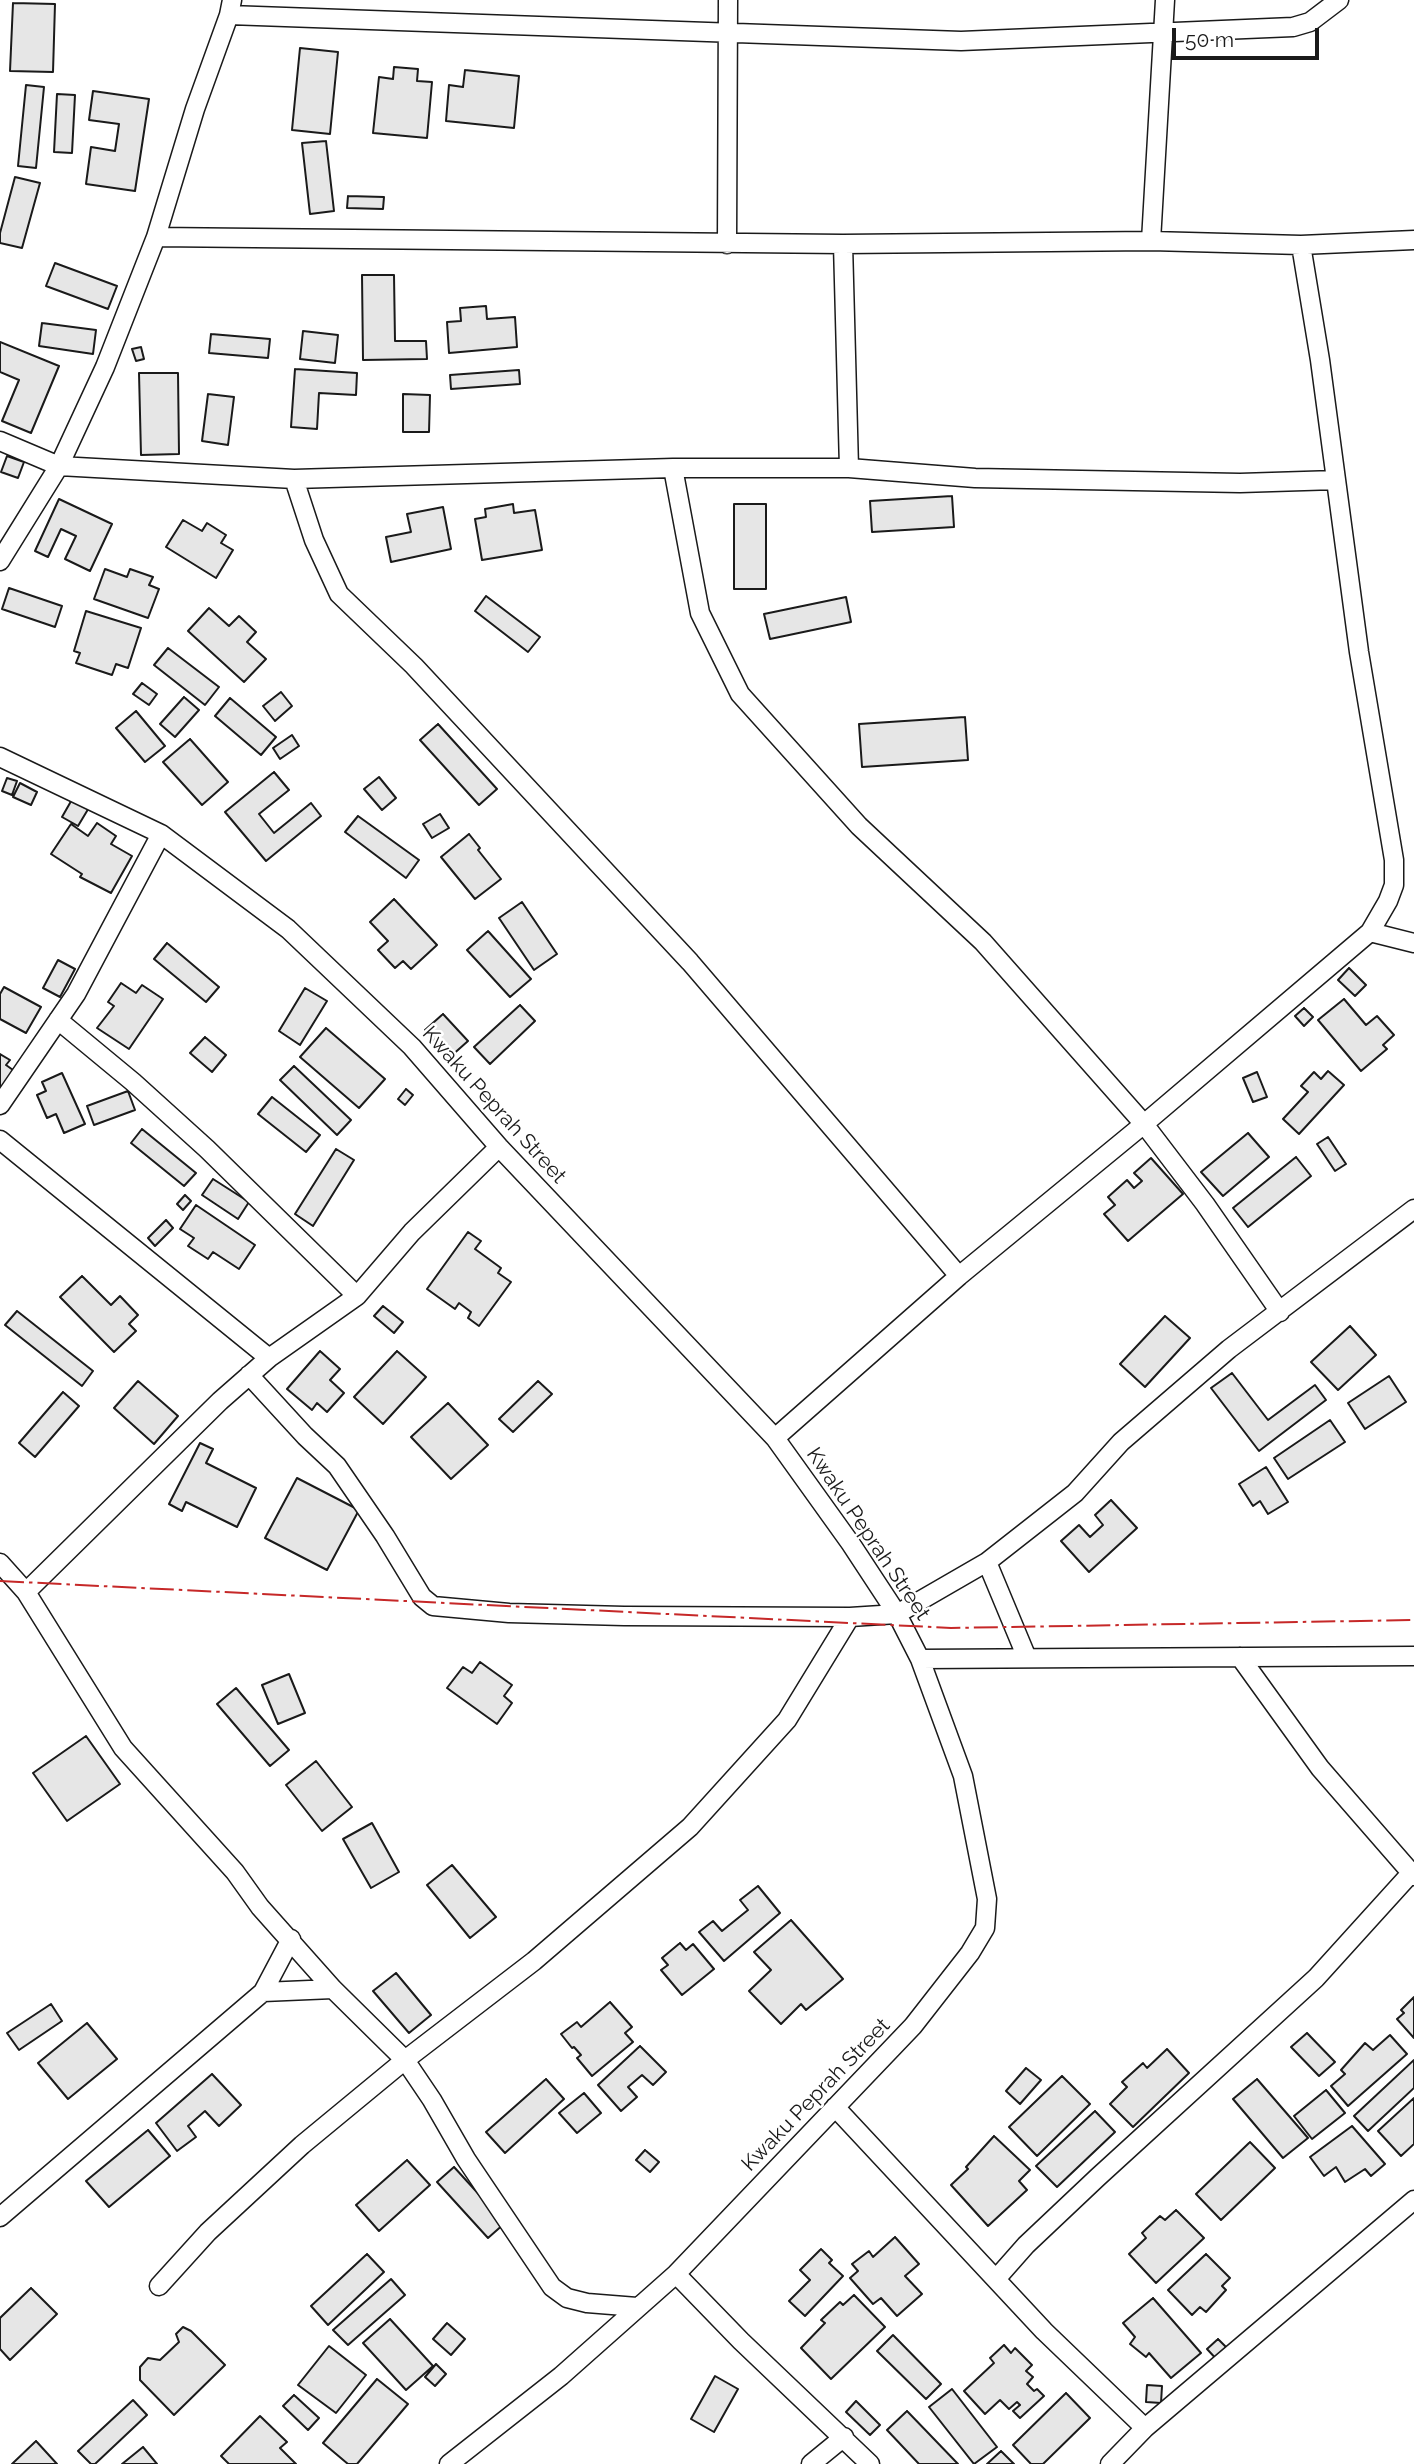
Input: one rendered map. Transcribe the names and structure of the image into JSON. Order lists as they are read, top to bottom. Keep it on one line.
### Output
{"streets":{"street":["Kwaku Peprah Street"]},"scale_bar":"50 m"}
